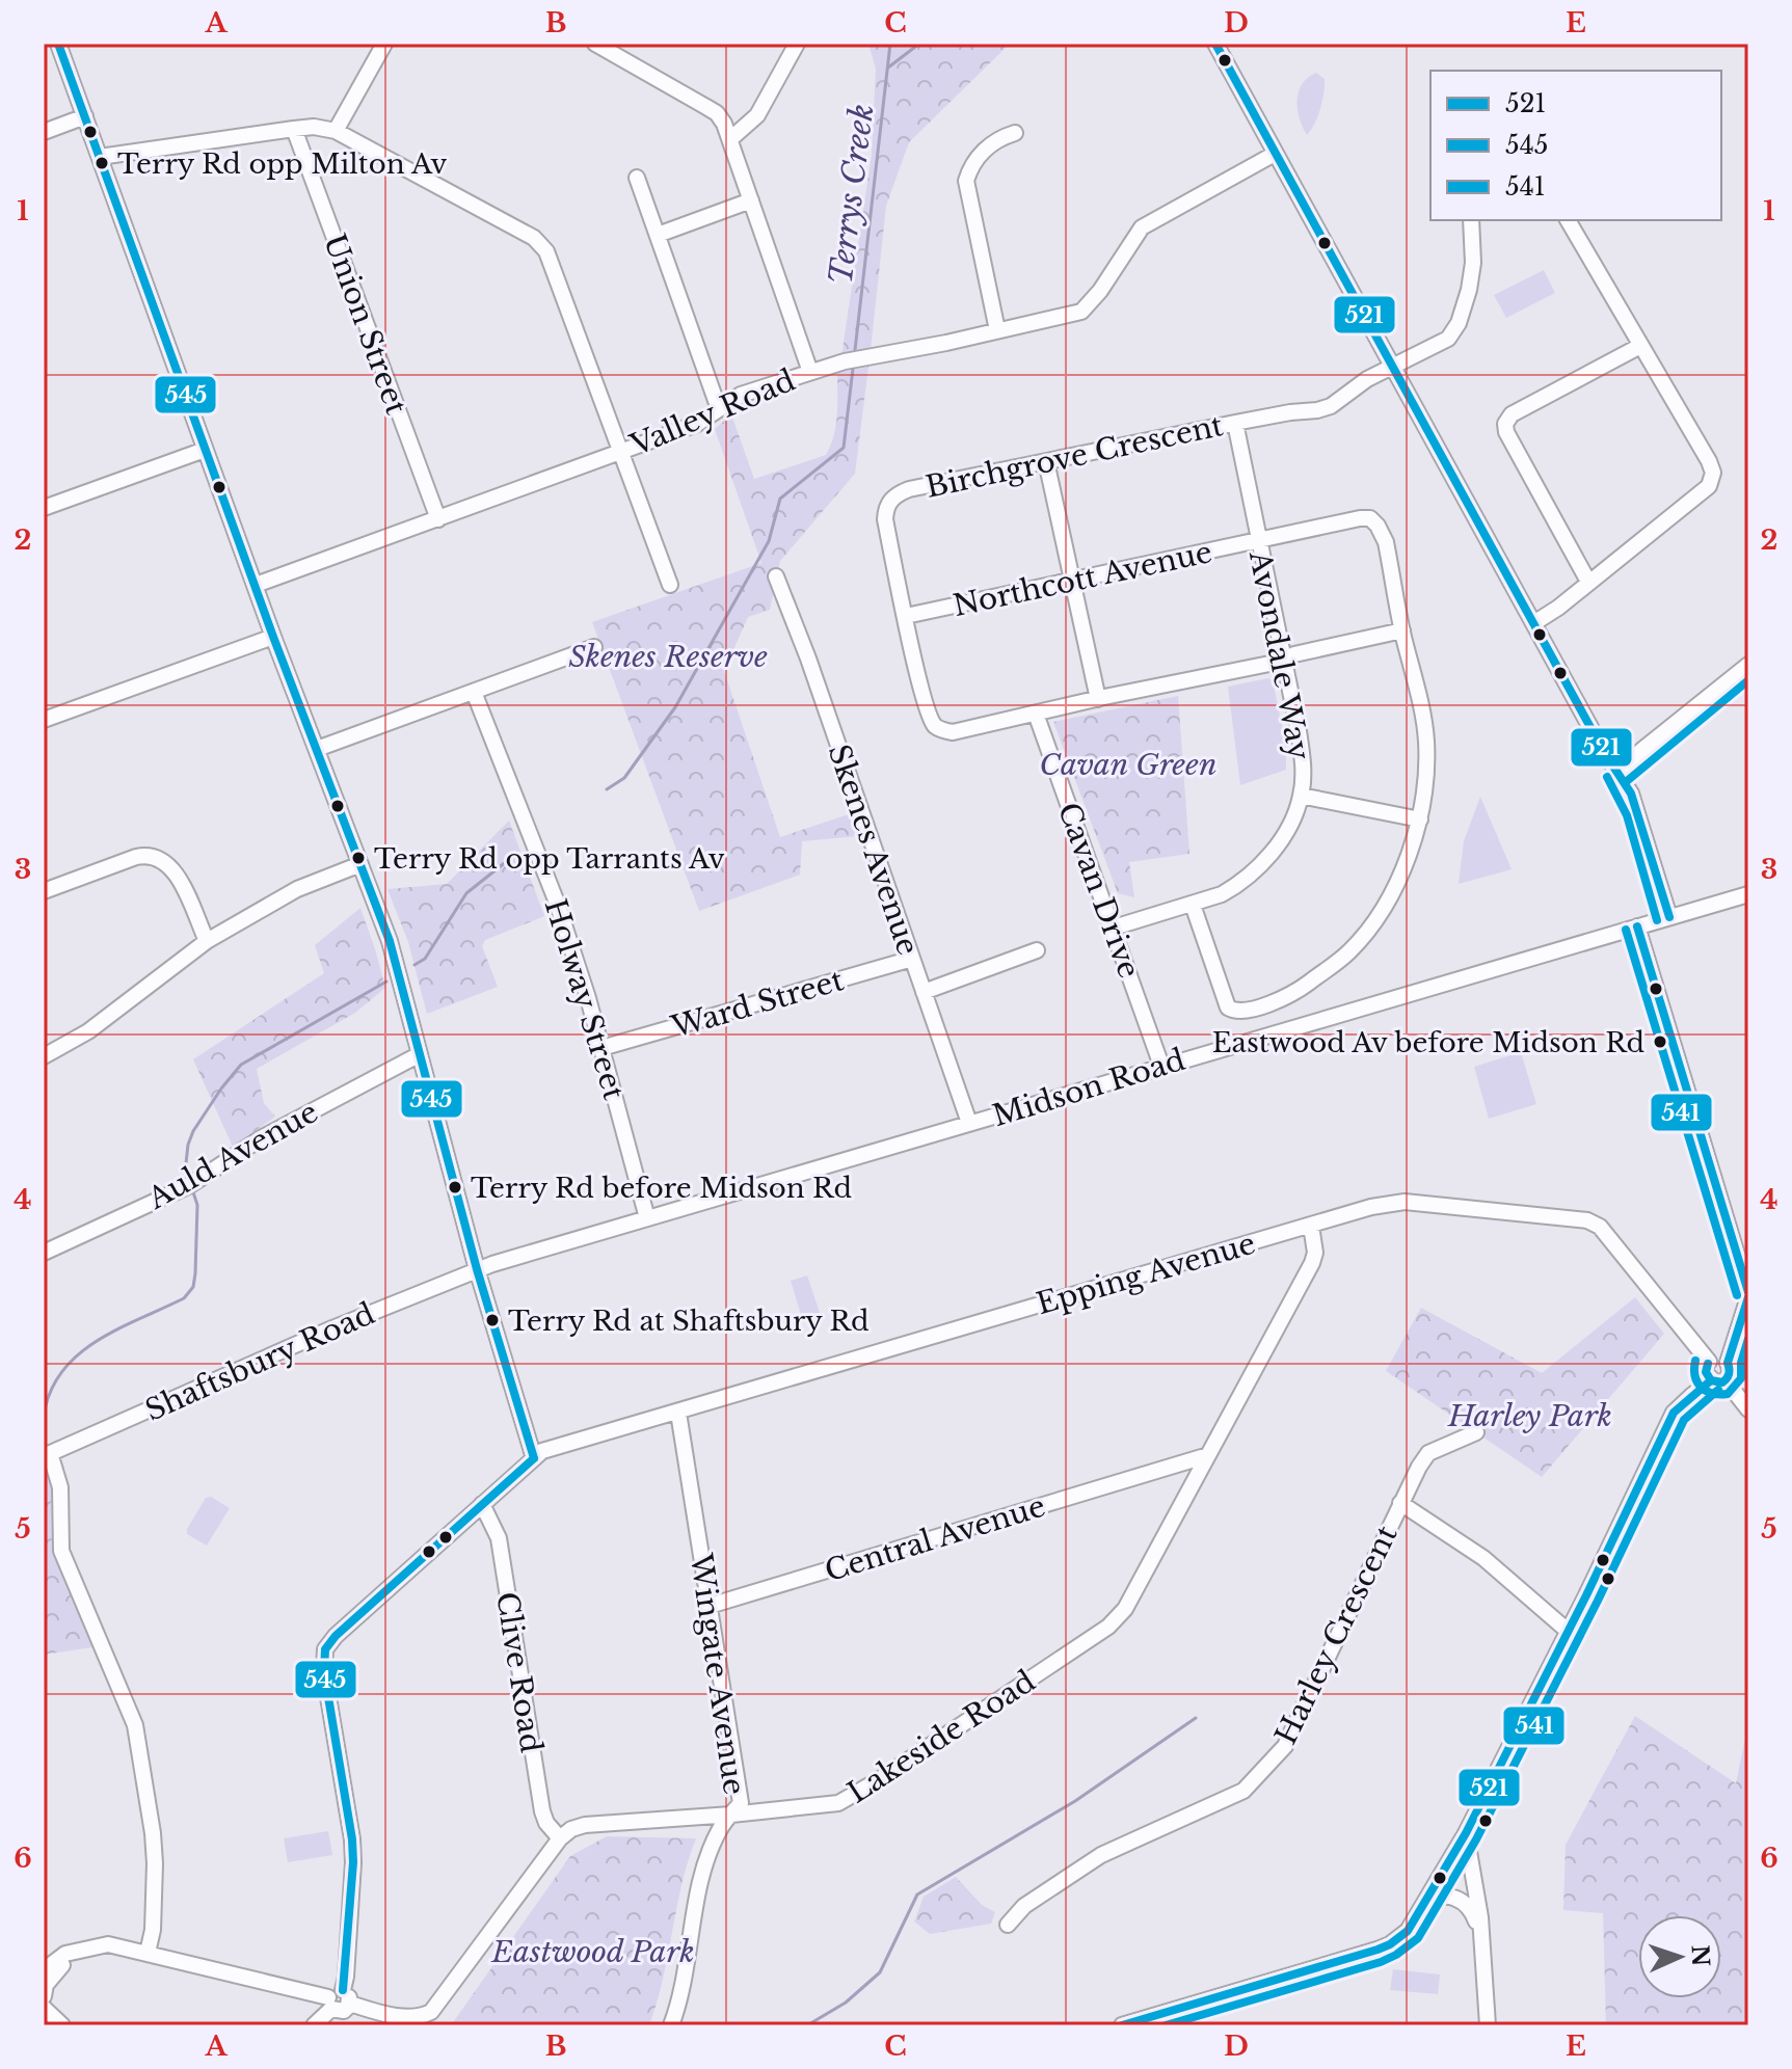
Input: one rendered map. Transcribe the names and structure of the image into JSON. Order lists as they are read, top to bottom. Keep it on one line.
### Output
{"streets":{"street":["Union Street","Valley Road","Birchgrove Crescent","Northcott Avenue","Avondale Way","Skenes Avenue","Cavan Drive","Holway Street","Ward Street","Midson Road","Auld Avenue","Epping Avenue","Shaftsbury Road","Central Avenue","Harley Crescent","Clive Road","Wingate Avenue","Lakeside Road"]},"crossings":[["Union Street","Valley Road"],["Birchgrove Crescent","Northcott Avenue"],["Birchgrove Crescent","Avondale Way"],["Birchgrove Crescent","Cavan Drive"],["Northcott Avenue","Avondale Way"],["Avondale Way","Cavan Drive"],["Skenes Avenue","Ward Street"],["Skenes Avenue","Midson Road"],["Cavan Drive","Midson Road"],["Holway Street","Ward Street"],["Holway Street","Midson Road"],["Midson Road","Shaftsbury Road"],["Epping Avenue","Clive Road"],["Epping Avenue","Wingate Avenue"],["Epping Avenue","Lakeside Road"],["Central Avenue","Wingate Avenue"],["Central Avenue","Lakeside Road"],["Clive Road","Lakeside Road"],["Wingate Avenue","Lakeside Road"]],"water":["Terrys Creek"],"parks":["Skenes Reserve","Cavan Green","Harley Park","Eastwood Park"],"places":["Terry Rd opp Milton Av","Terry Rd opp Tarrants Av","Eastwood Av before Midson Rd","Terry Rd before Midson Rd","Terry Rd at Shaftsbury Rd"],"lines":["transit line 521","transit line 545","transit line 541"],"legend":["521","545","541"],"north":"right","grid":{"columns":["A","B","C","D","E"],"rows":["1","2","3","4","5","6"]}}
